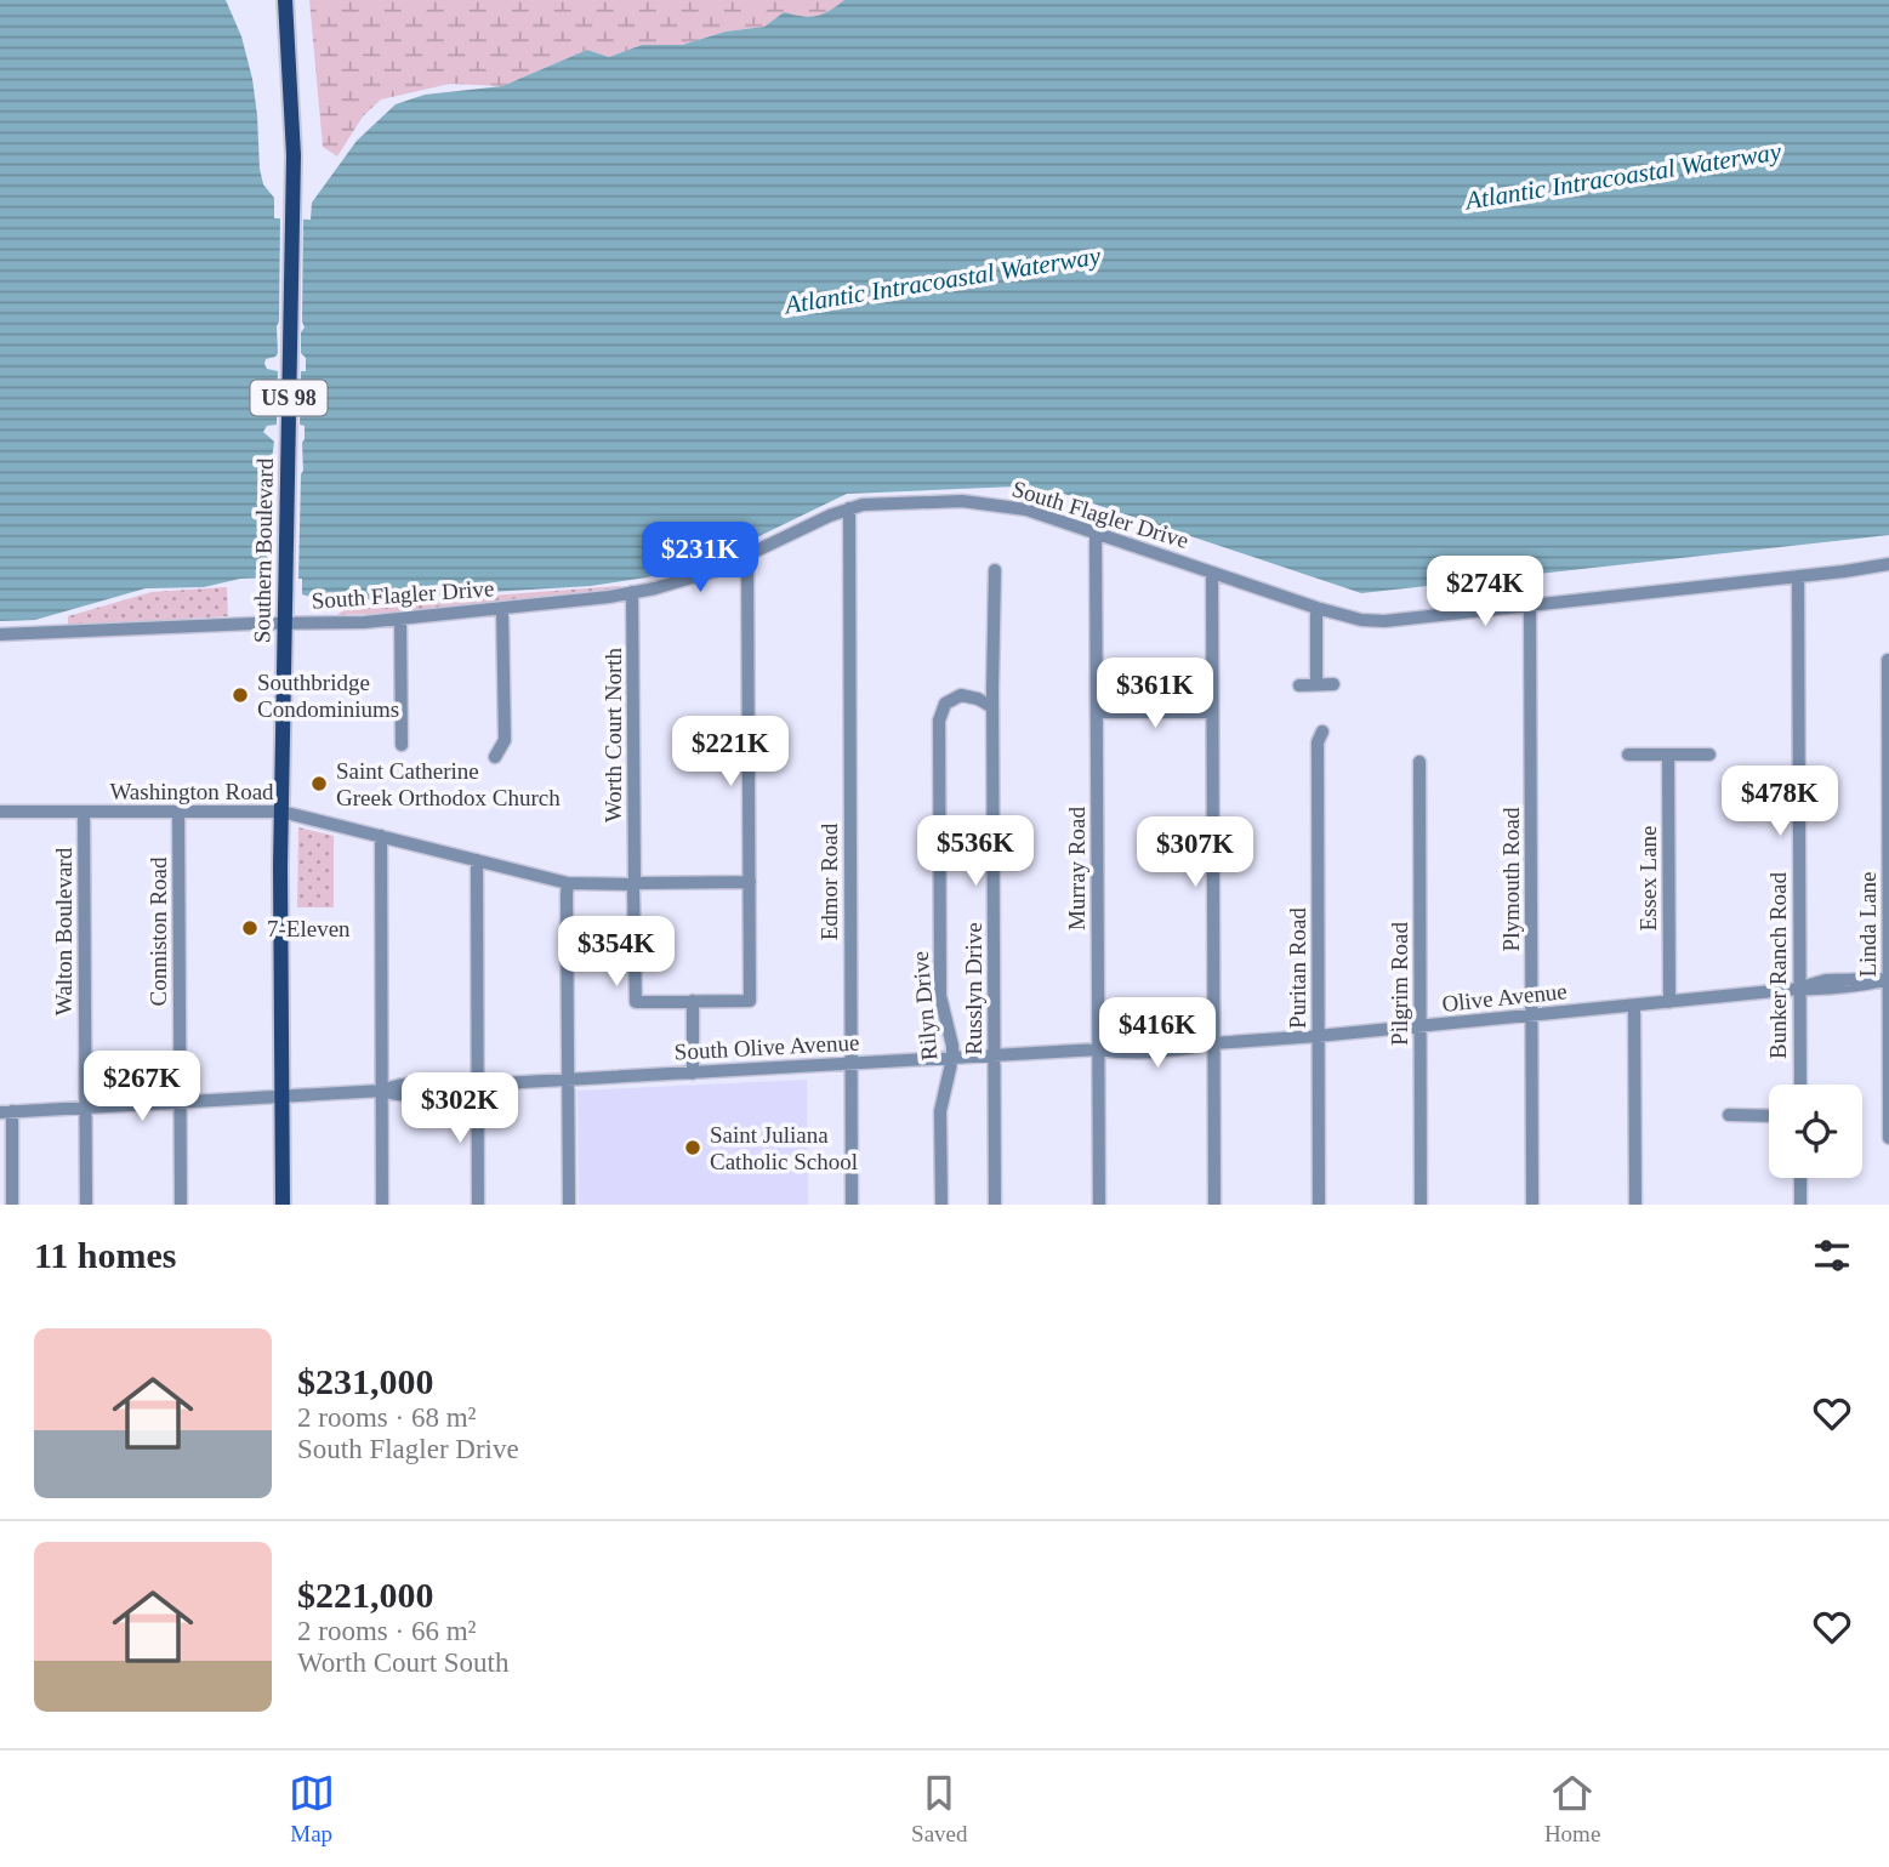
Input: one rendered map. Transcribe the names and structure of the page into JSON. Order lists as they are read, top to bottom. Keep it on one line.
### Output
{"streets":{"main road":["US 98","Southern Boulevard"],"street":["South Flagler Drive","Worth Court North","Washington Road","Murray Road","Essex Lane","Plymouth Road","Edmor Road","Linda Lane","Walton Boulevard","Conniston Road","Bunker Ranch Road","Puritan Road","Pilgrim Road","Russlyn Drive","Olive Avenue","Rilyn Drive","South Olive Avenue"]},"crossings":[["South Flagler Drive","Southern Boulevard"],["South Flagler Drive","Worth Court North"],["South Flagler Drive","Murray Road"],["South Flagler Drive","Plymouth Road"],["South Flagler Drive","Edmor Road"],["South Flagler Drive","Bunker Ranch Road"],["Southern Boulevard","Washington Road"],["Southern Boulevard","South Olive Avenue"],["Worth Court North","Washington Road"],["Washington Road","Walton Boulevard"],["Washington Road","Conniston Road"],["Murray Road","Olive Avenue"],["Murray Road","South Olive Avenue"],["Essex Lane","Olive Avenue"],["Plymouth Road","Olive Avenue"],["Edmor Road","South Olive Avenue"],["Linda Lane","Olive Avenue"],["Walton Boulevard","South Olive Avenue"],["Conniston Road","South Olive Avenue"],["Bunker Ranch Road","Olive Avenue"],["Puritan Road","Olive Avenue"],["Pilgrim Road","Olive Avenue"],["Russlyn Drive","Rilyn Drive"],["Russlyn Drive","South Olive Avenue"],["Olive Avenue","South Olive Avenue"],["Rilyn Drive","South Olive Avenue"]],"water":["Atlantic Intracoastal Waterway"],"places":["Southbridge Condominiums","Saint Catherine Greek Orthodox Church","7-Eleven","Saint Juliana Catholic School"],"page":{"price":["$231K","$274K","$361K","$221K","$478K","$536K","$307K","$354K","$416K","$267K","$302K"],"heading":"11 homes","list":[{"name":"$231,000","note":"2 rooms · 68 m² · South Flagler Drive"},{"name":"$221,000","note":"2 rooms · 66 m² · Worth Court South"}],"tabs":["Map","Saved","Home"]}}
